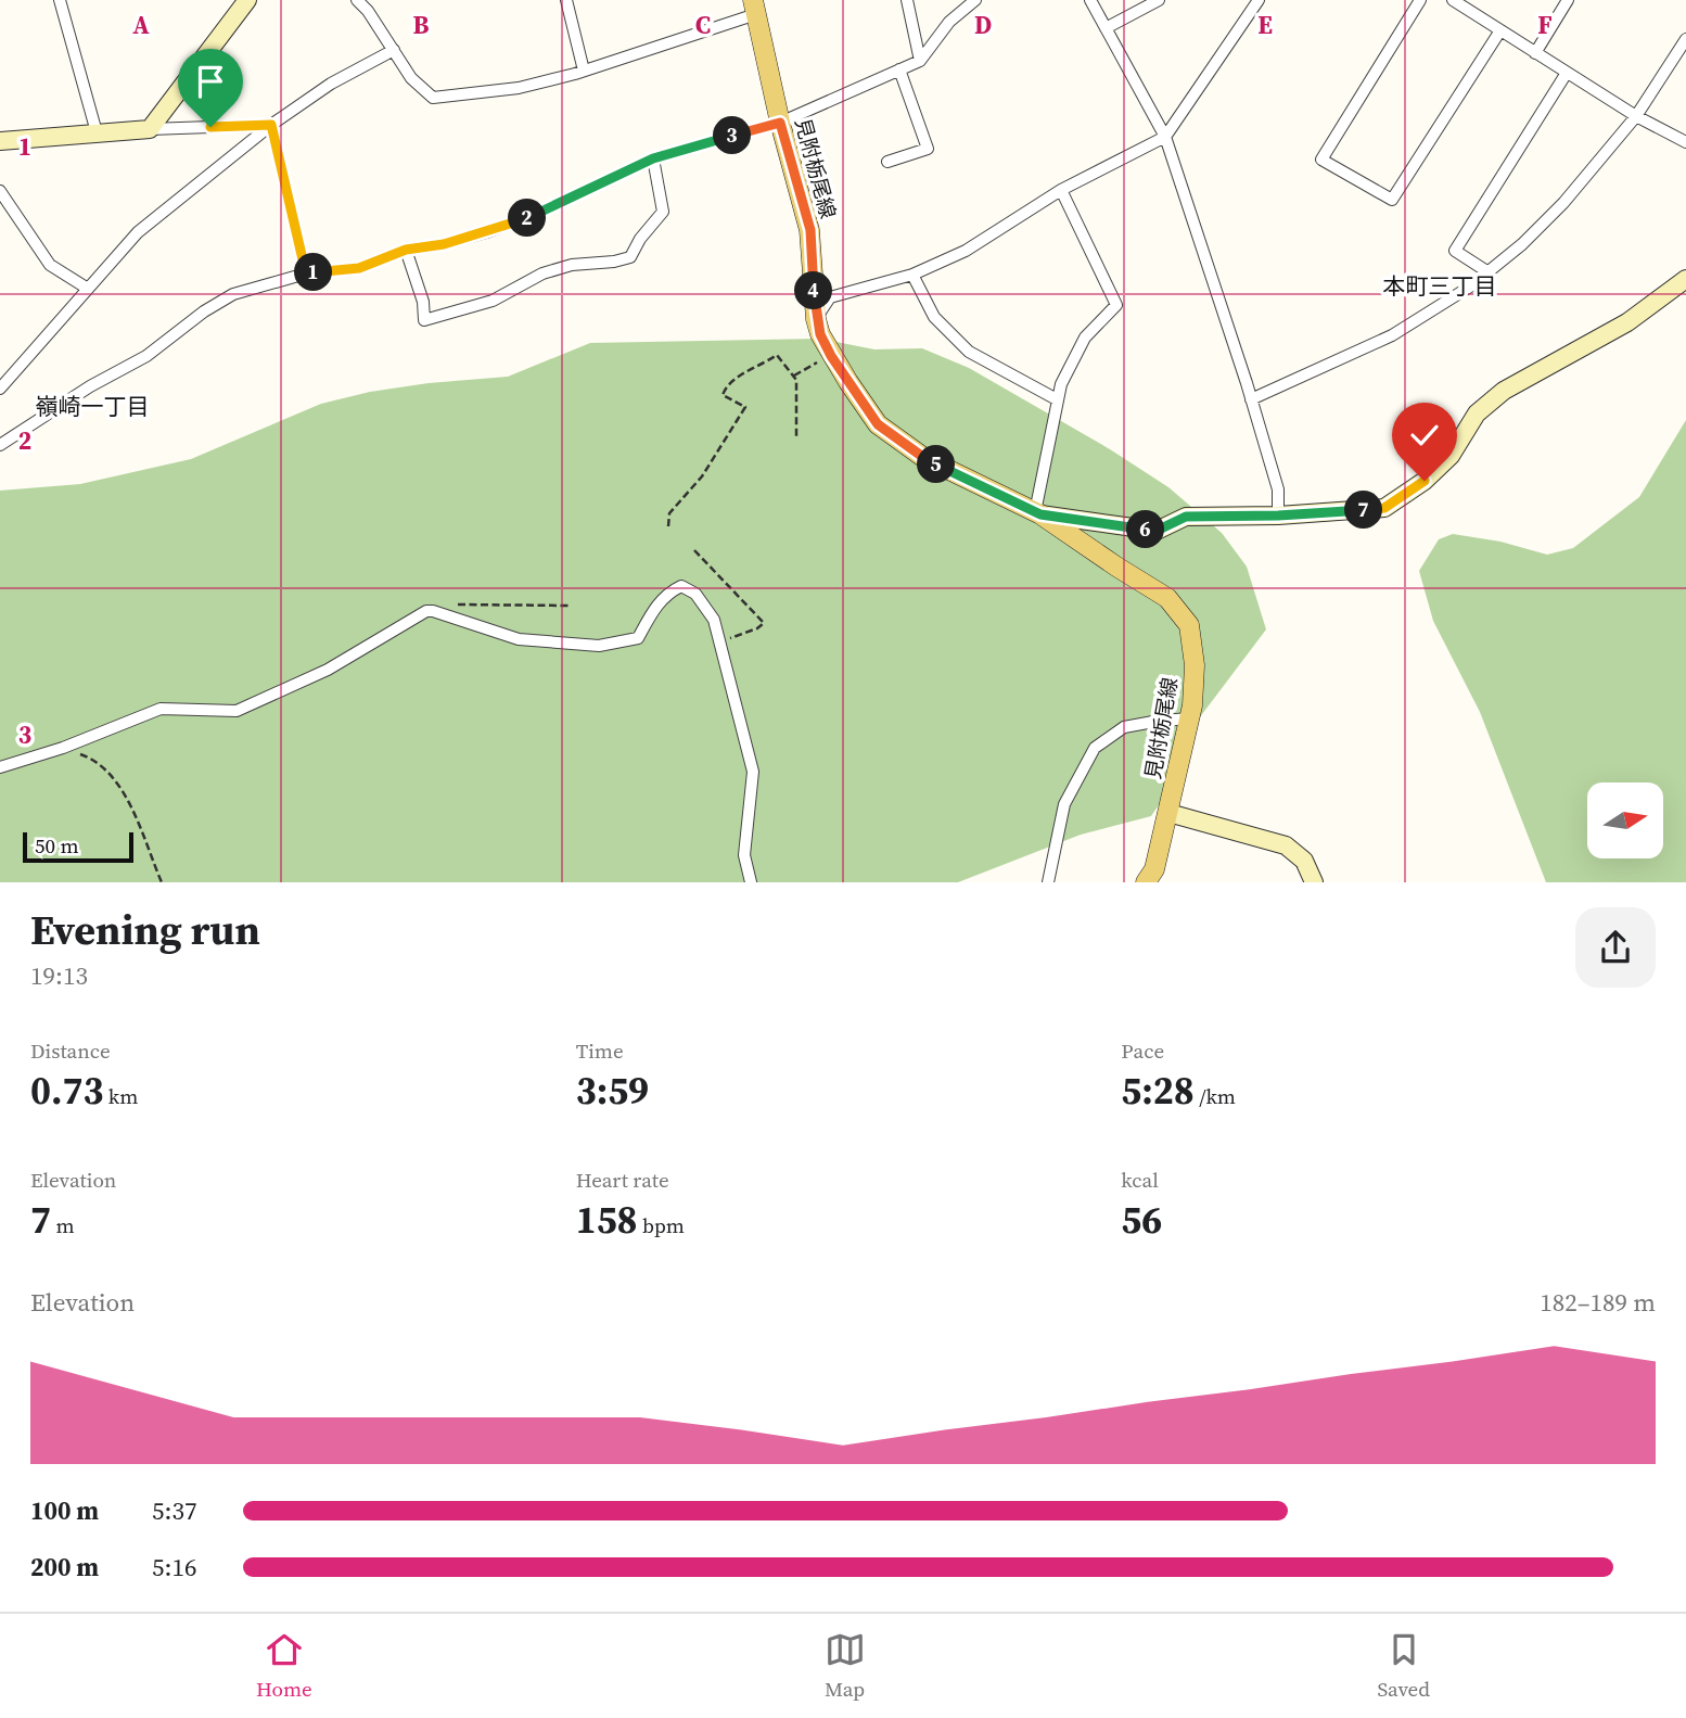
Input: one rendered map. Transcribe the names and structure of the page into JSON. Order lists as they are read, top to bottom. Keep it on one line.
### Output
{"streets":{"main road":["見附栃尾線"]},"districts":["本町三丁目","嶺崎一丁目"],"scale_bar":"50 m","north":"right","page":{"pins":["3","2","1","4","5","7","6"],"scale":"50 m","heading":["Evening run","19:13"],"stats":[["Distance","0.73 km"],["Time","3:59"],["Pace","5:28 /km"],["Elevation","7 m"],["Heart rate","158 bpm"],["kcal","56"]],"chart":["Elevation","182–189 m"],"list":[{"name":"100 m","note":"5:37"},{"name":"200 m","note":"5:16"}],"tabs":["Home","Map","Saved"]},"grid":{"columns":["A","B","C","D","E","F"],"rows":["1","2","3"]}}
